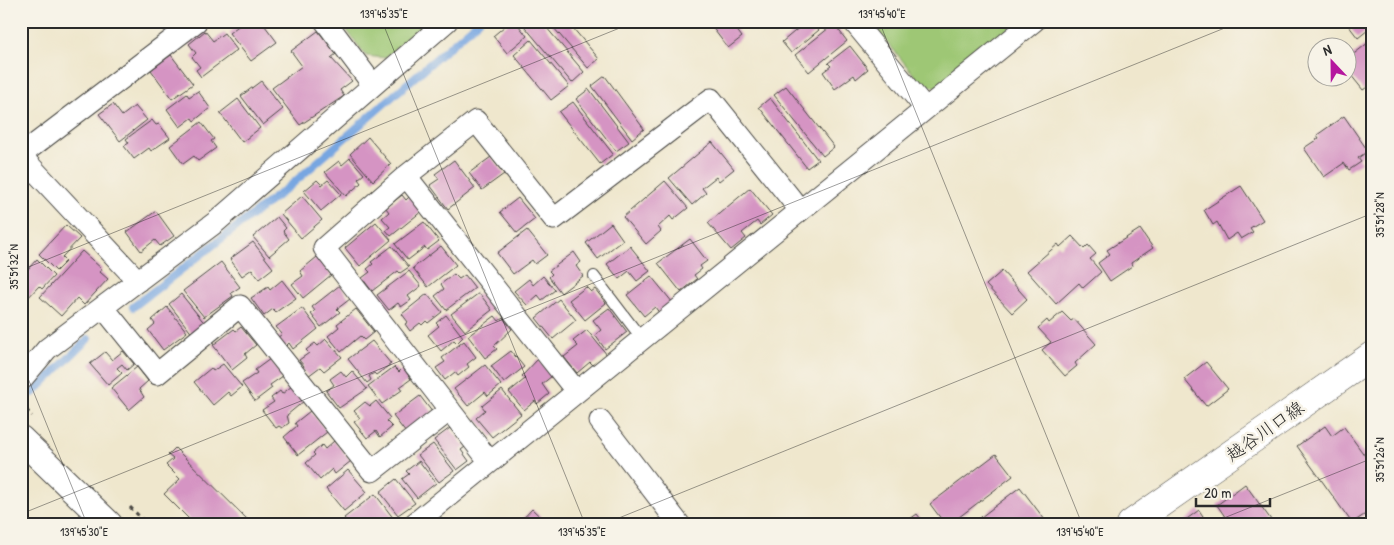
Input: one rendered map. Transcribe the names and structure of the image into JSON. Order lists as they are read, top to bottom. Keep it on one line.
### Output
{"streets":{"main road":["越谷川口線"]},"scale_bar":"20 m","north":"top","coordinates":["139°45'35\"E","139°45'40\"E","35°51'28\"N","35°51'32\"N","35°51'26\"N","139°45'30\"E"]}
